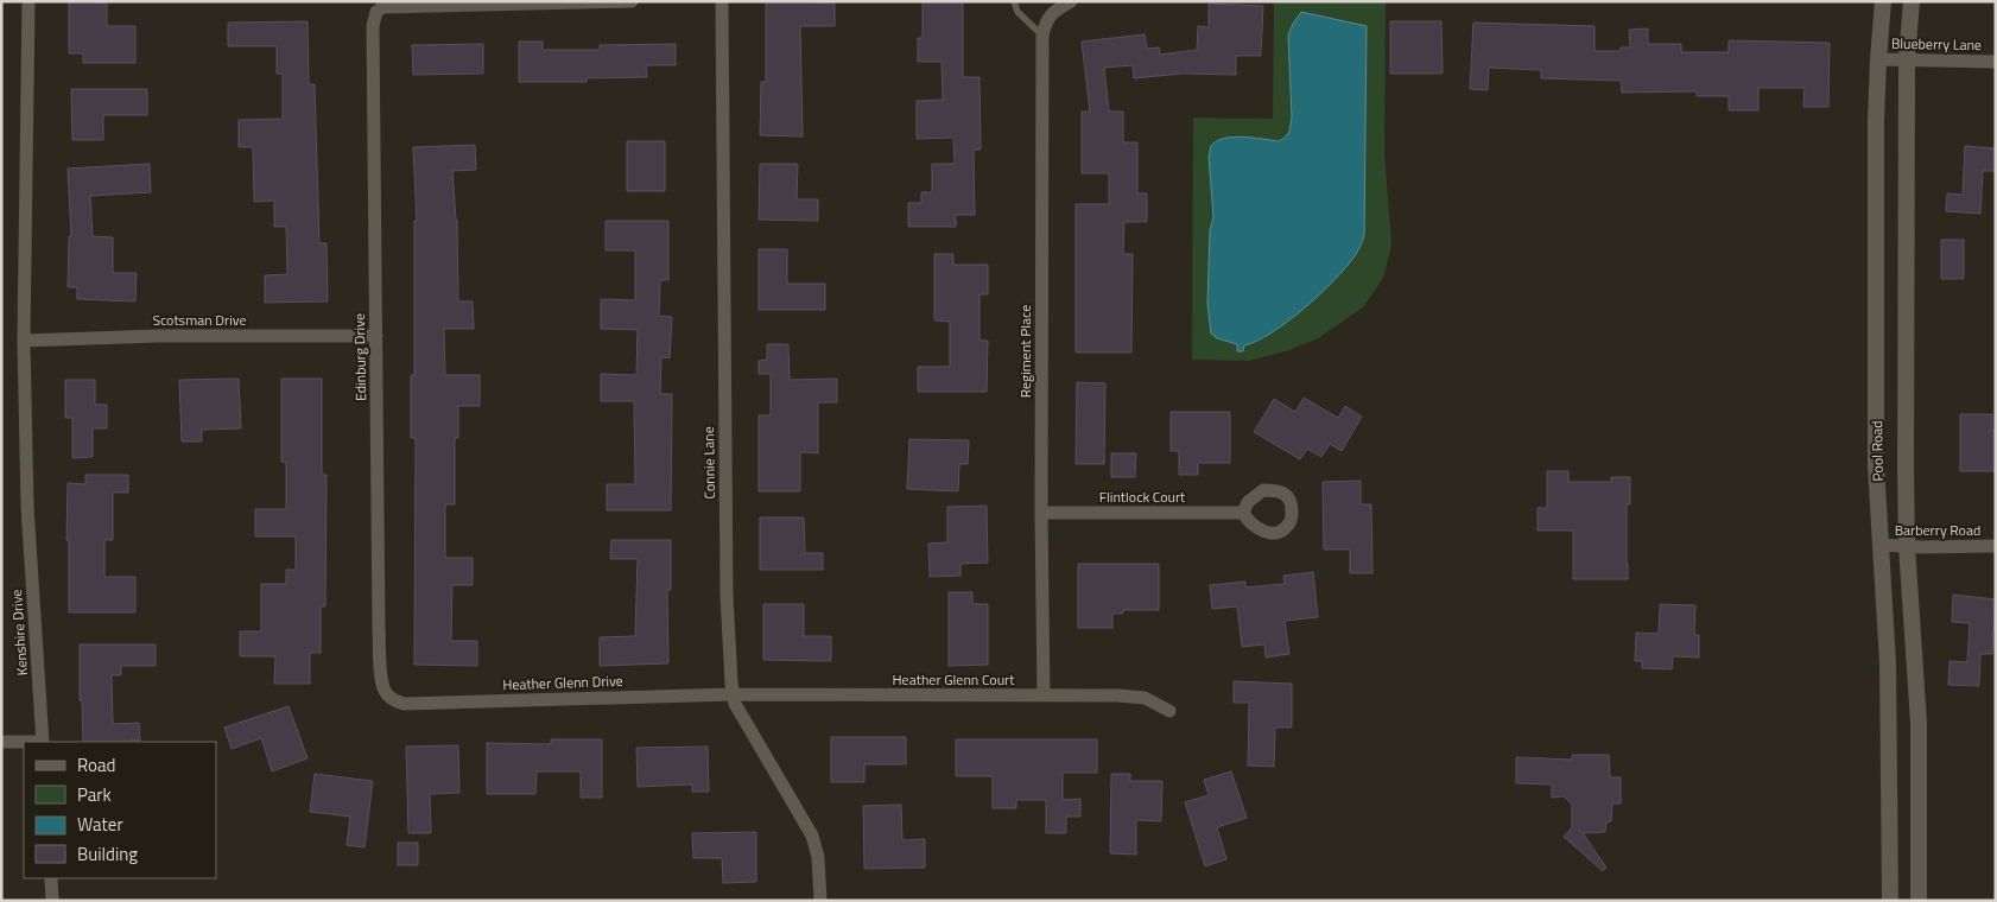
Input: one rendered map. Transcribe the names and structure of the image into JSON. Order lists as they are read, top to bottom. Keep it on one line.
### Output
{"streets":{"main road":["Pool Road"],"street":["Blueberry Lane","Scotsman Drive","Regiment Place","Edinburg Drive","Connie Lane","Flintlock Court","Barberry Road","Kenshire Drive","Heather Glenn Court","Heather Glenn Drive"]},"crossings":[["Blueberry Lane","Pool Road"],["Scotsman Drive","Edinburg Drive"],["Scotsman Drive","Kenshire Drive"],["Regiment Place","Flintlock Court"],["Regiment Place","Heather Glenn Court"],["Edinburg Drive","Heather Glenn Drive"],["Pool Road","Barberry Road"],["Connie Lane","Heather Glenn Court"],["Connie Lane","Heather Glenn Drive"],["Heather Glenn Court","Heather Glenn Drive"]],"legend":["Road","Park","Water","Building"]}
